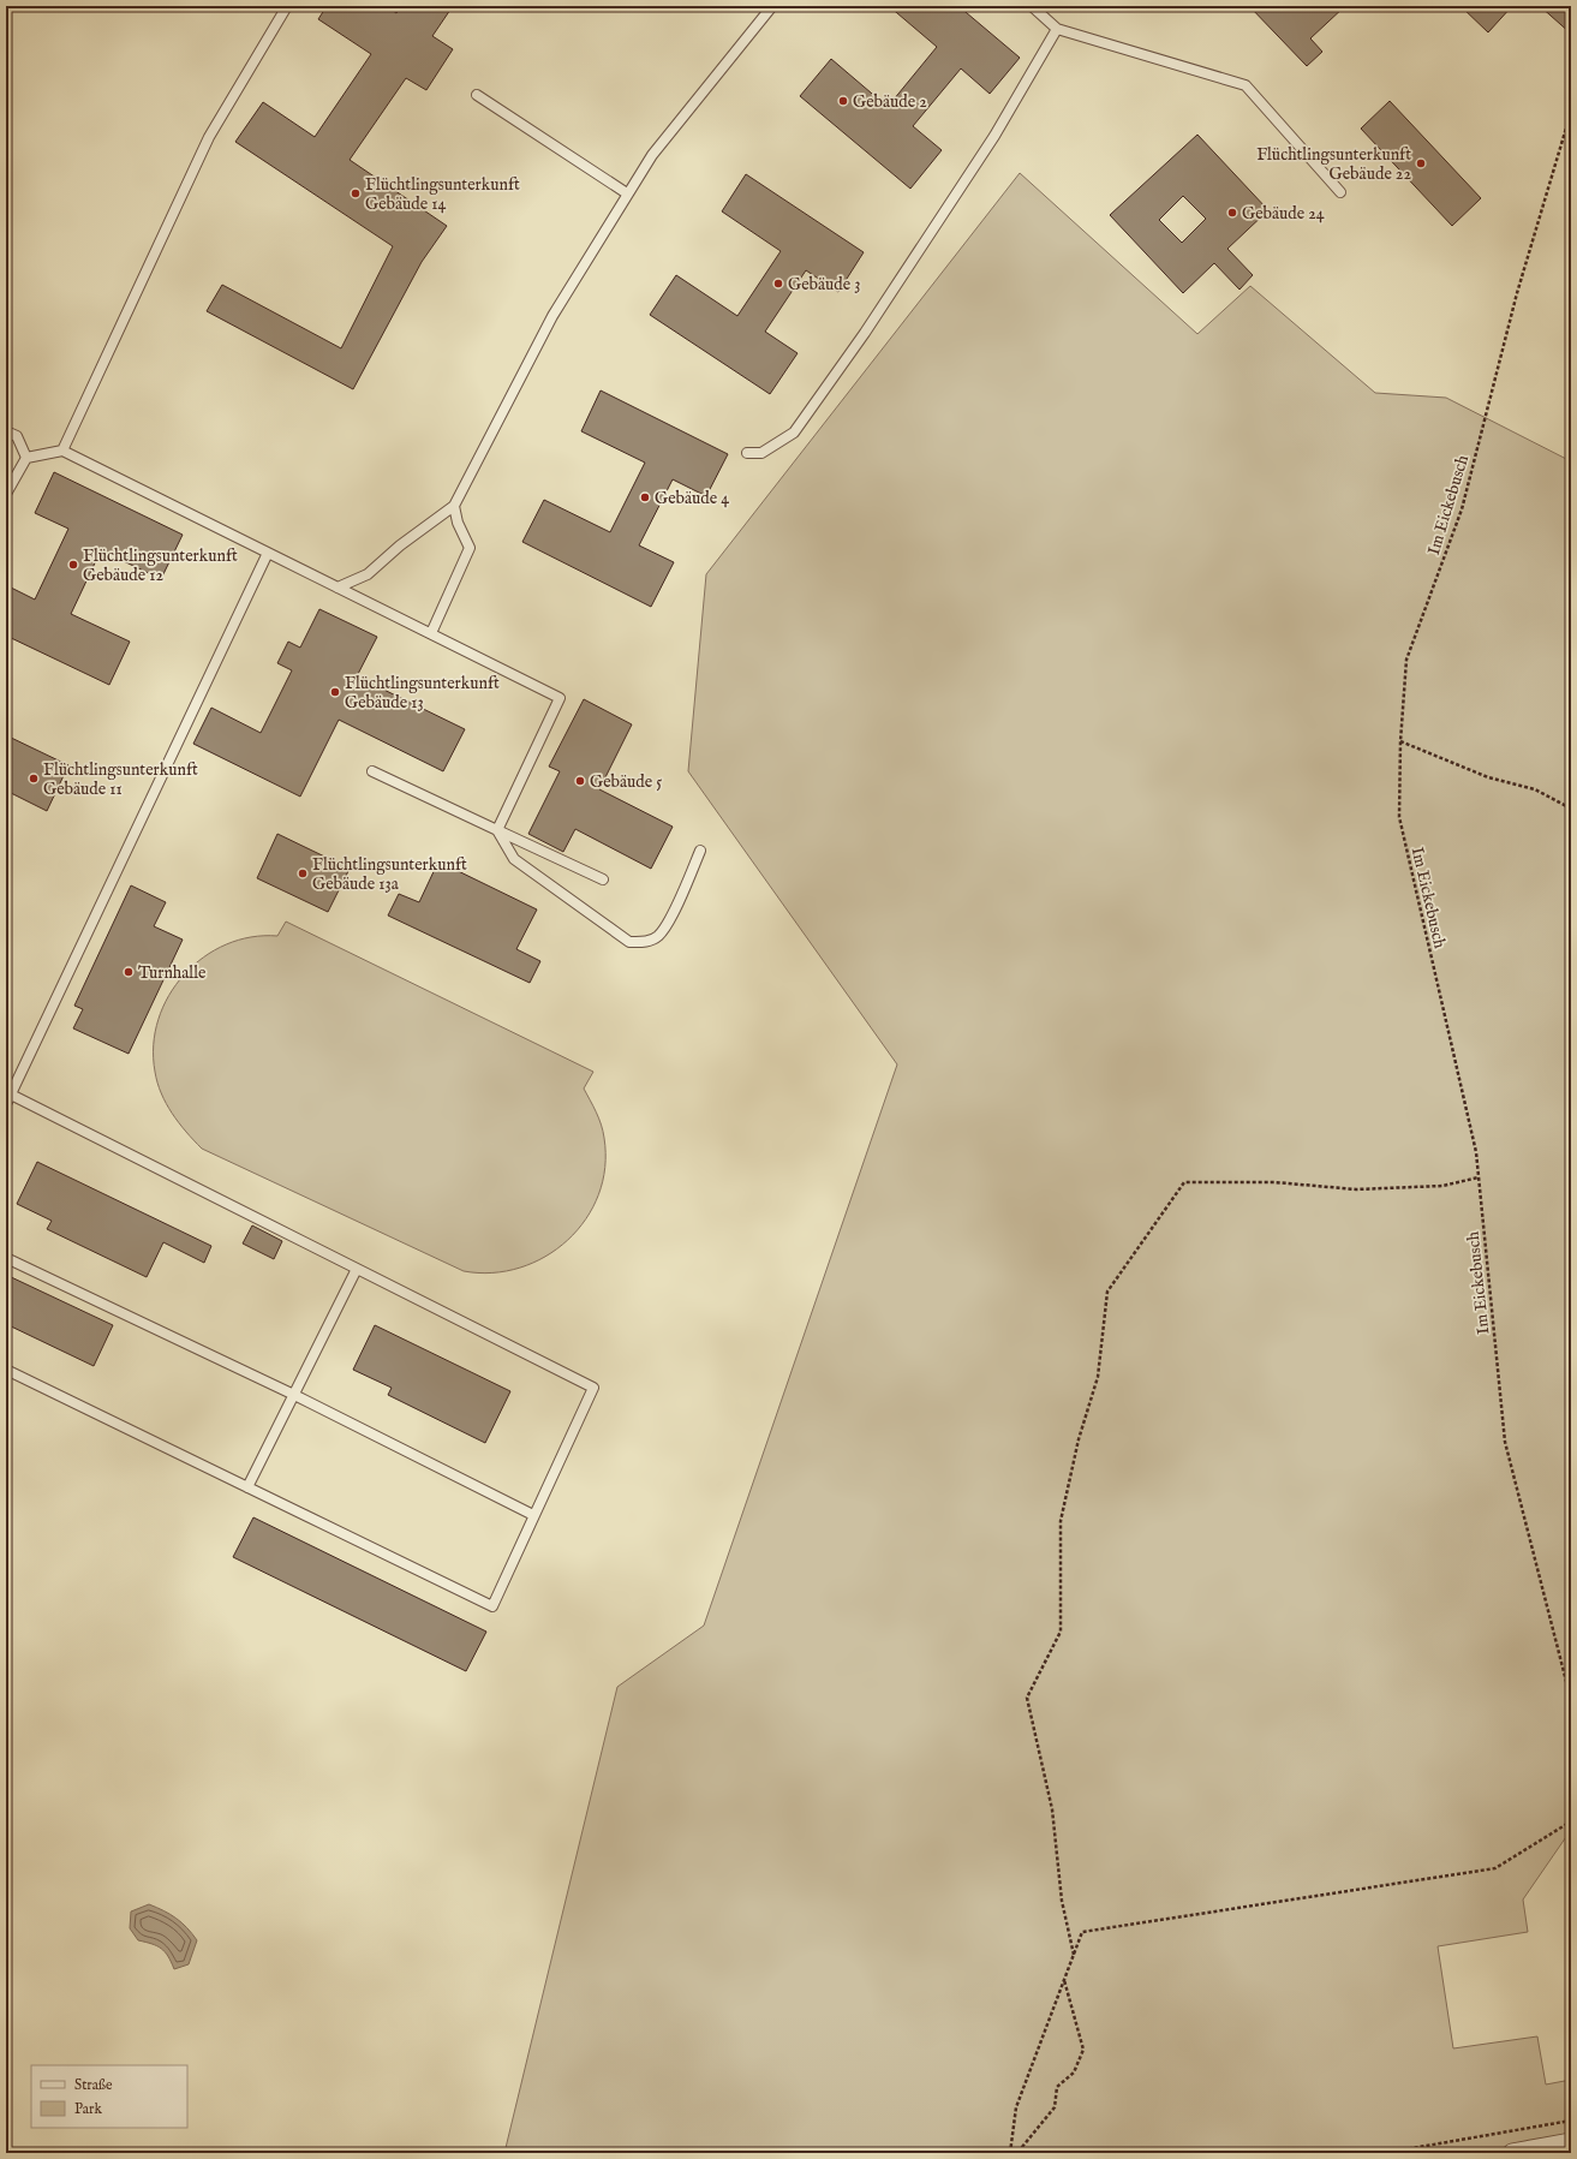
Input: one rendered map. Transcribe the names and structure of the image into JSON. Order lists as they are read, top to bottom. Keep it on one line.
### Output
{"streets":{"path":["Im Eickebusch"]},"places":["Gebäude 2","Flüchtlingsunterkunft Gebäude 22","Flüchtlingsunterkunft Gebäude 14","Gebäude 24","Gebäude 3","Gebäude 4","Flüchtlingsunterkunft Gebäude 12","Flüchtlingsunterkunft Gebäude 13","Flüchtlingsunterkunft Gebäude 11","Gebäude 5","Flüchtlingsunterkunft Gebäude 13a","Turnhalle"],"legend":["Straße","Park"]}
